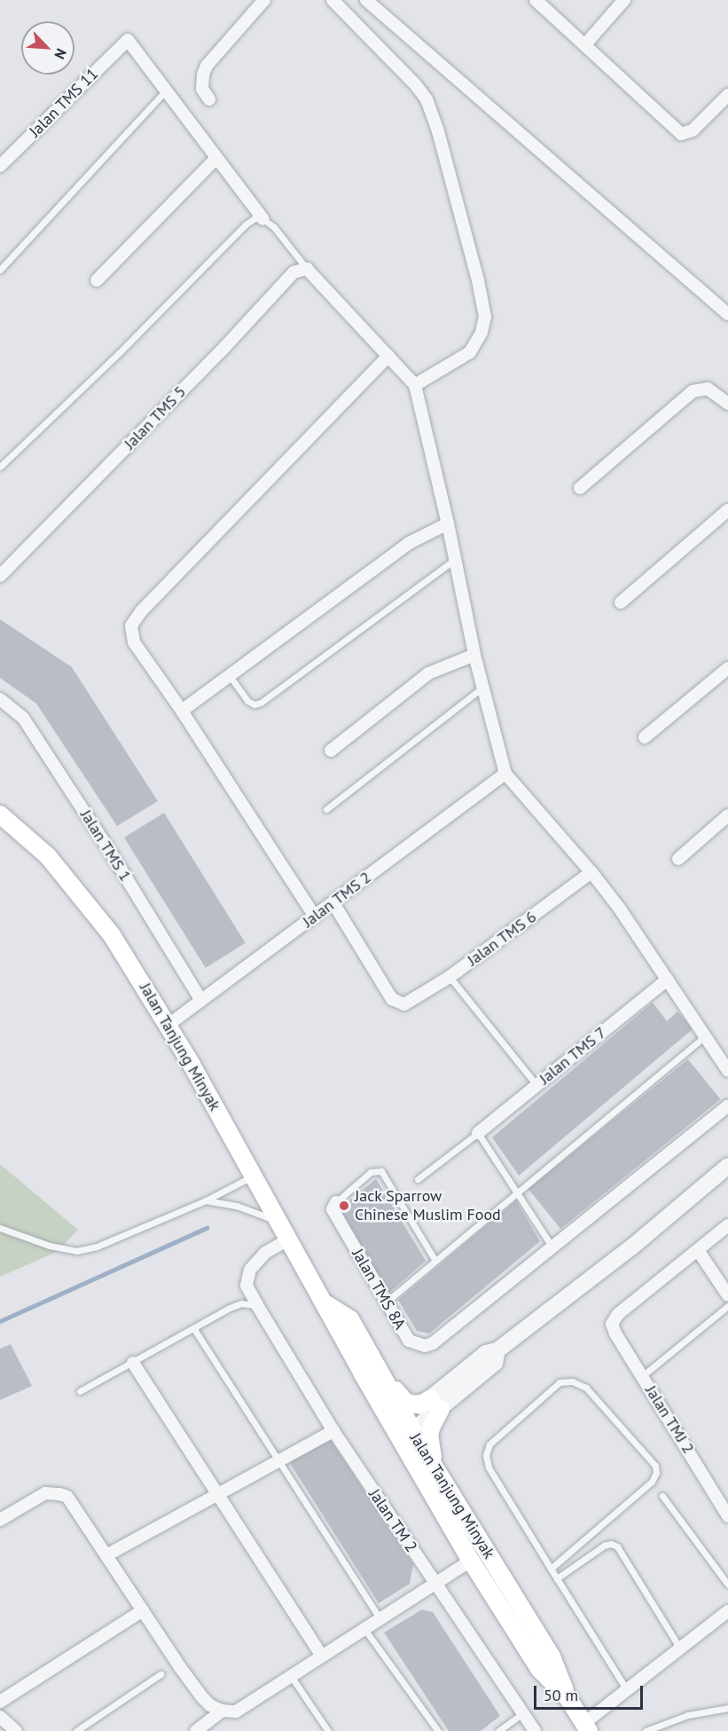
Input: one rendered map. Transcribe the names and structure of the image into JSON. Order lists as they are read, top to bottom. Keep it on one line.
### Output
{"streets":{"main road":["Jalan Tanjung Minyak"],"street":["Jalan TMS 11","Jalan TMS 5","Jalan TMS 1","Jalan TMS 2","Jalan TMS 6","Jalan TMS 7","Jalan TMS 8A","Jalan TMJ 2","Jalan TM 2"]},"crossings":[["Jalan TMS 1","Jalan TMS 2"],["Jalan TMS 2","Jalan TMS 6"],["Jalan TMS 2","Jalan Tanjung Minyak"],["Jalan Tanjung Minyak","Jalan TM 2"]],"places":["Jack Sparrow Chinese Muslim Food"],"scale_bar":"50 m","north":"bottom right"}
